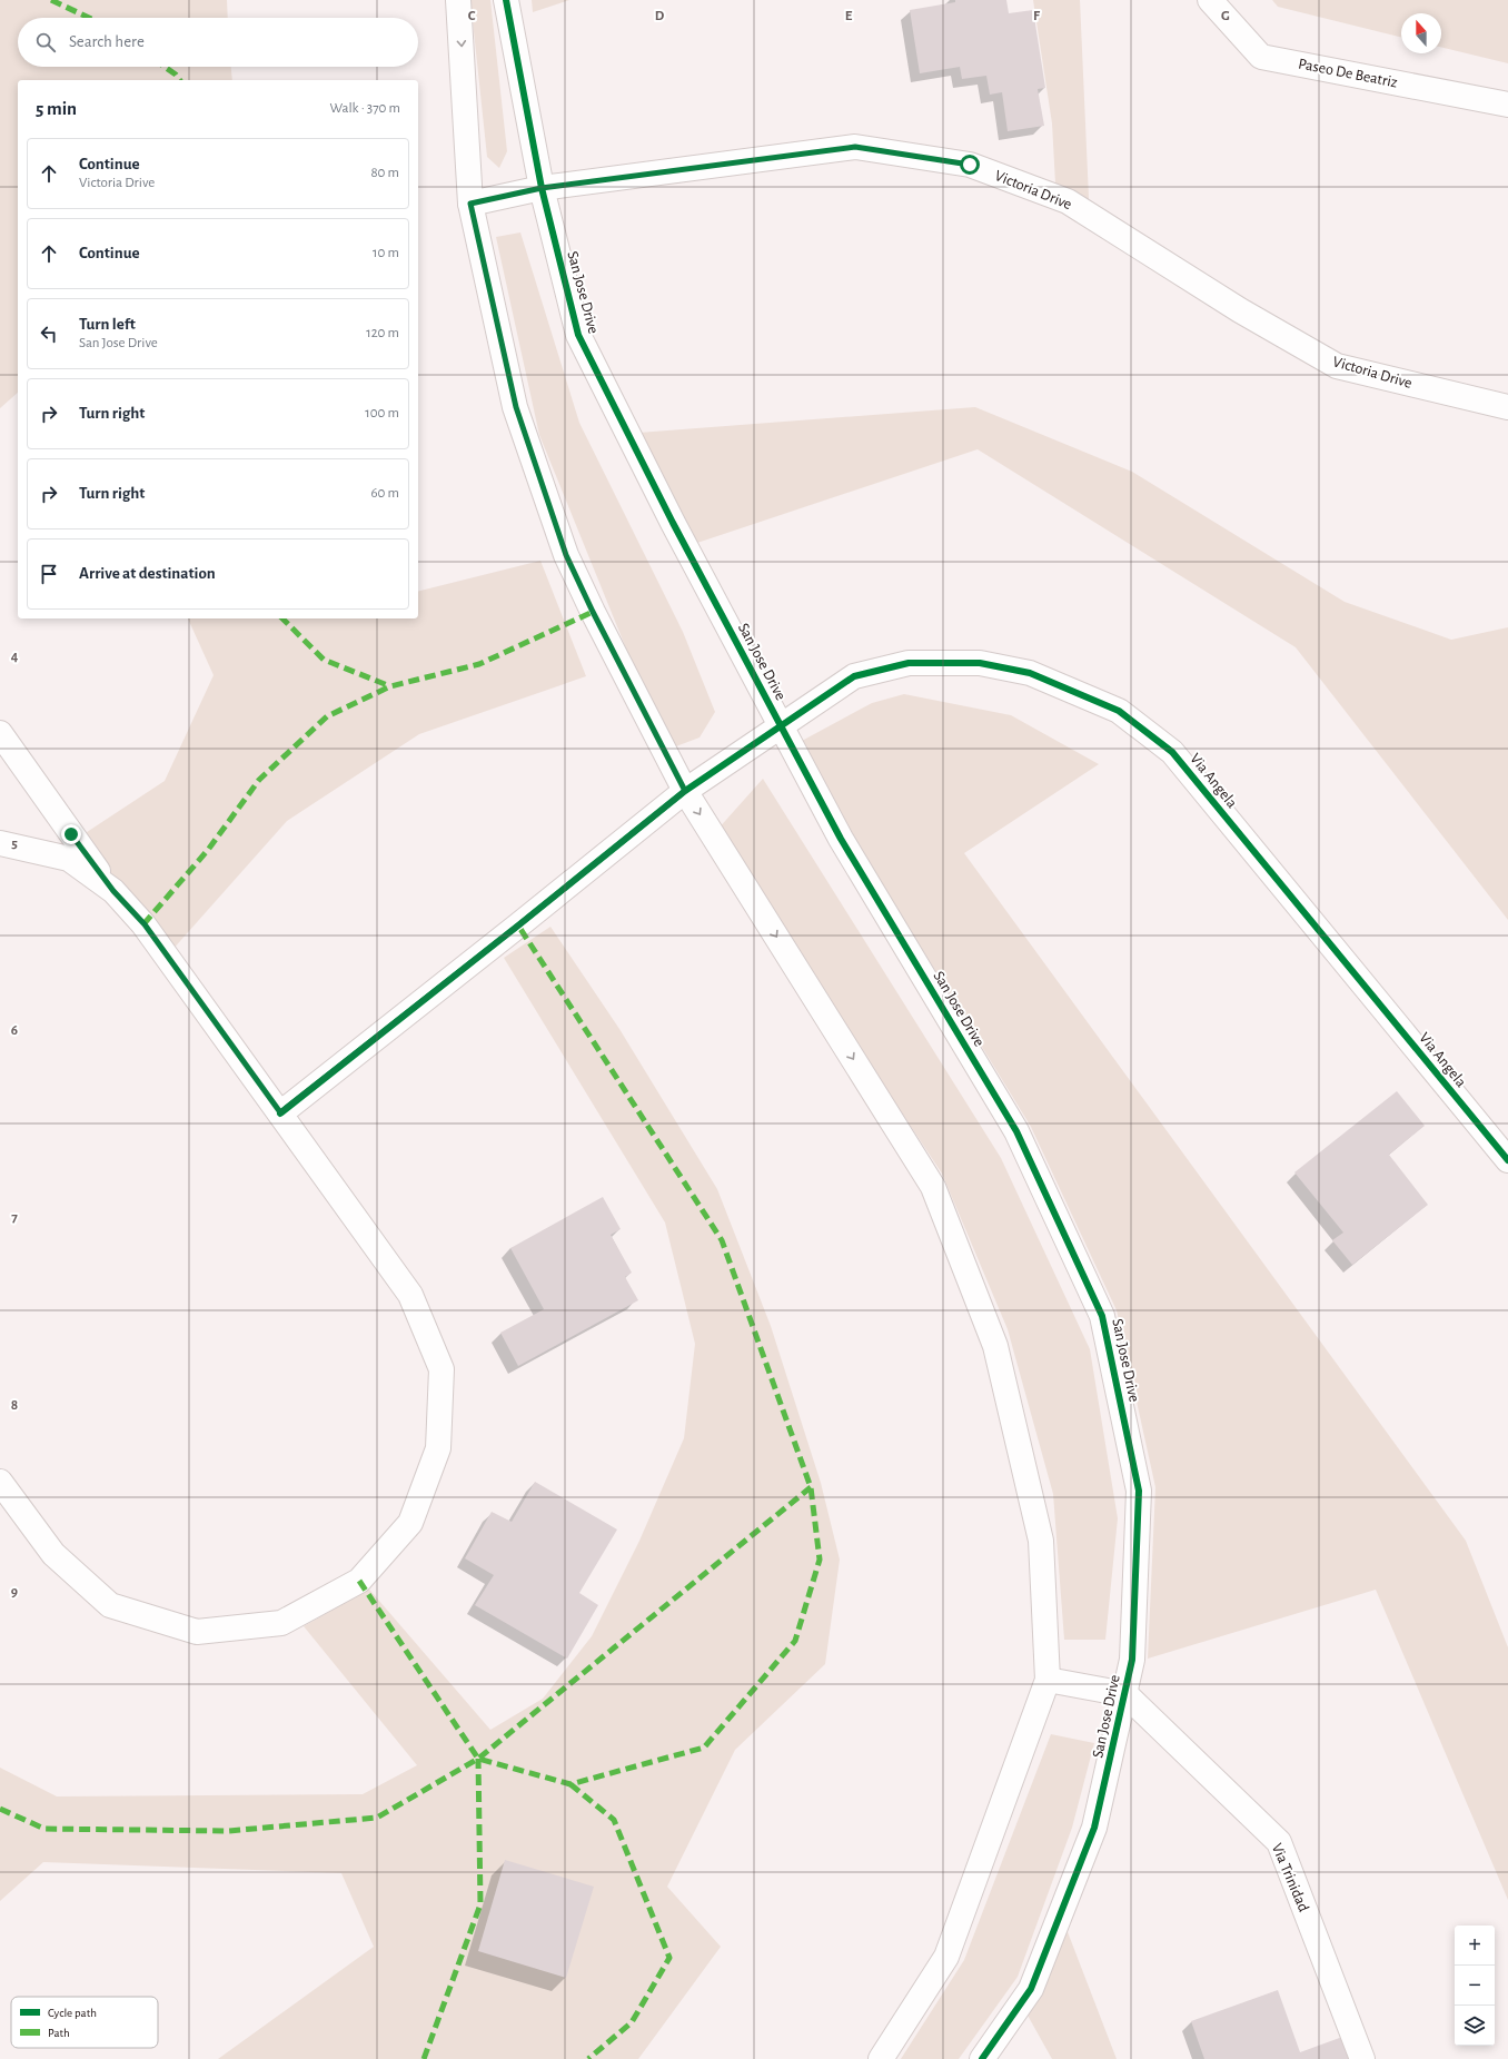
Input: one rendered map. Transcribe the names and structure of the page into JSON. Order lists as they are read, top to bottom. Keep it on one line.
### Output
{"streets":{"street":["Paseo De Beatriz","Victoria Drive","San Jose Drive","Via Angela","Via Trinidad"]},"crossings":[["Victoria Drive","San Jose Drive"],["San Jose Drive","Via Angela"],["San Jose Drive","Via Trinidad"]],"legend":["Cycle path","Path"],"north":"top","page":{"search":"Search here","heading":["5 min","Walk · 370 m"],"list":[["Continue","Victoria Drive","80 m"],["Continue","10 m"],["Turn left","San Jose Drive","120 m"],["Turn right","100 m"],["Turn right","60 m"],"Arrive at destination"],"map_buttons":["+","−"]},"grid":{"columns":["C","D","E","F","G"],"rows":["4","5","6","7","8","9"]}}
